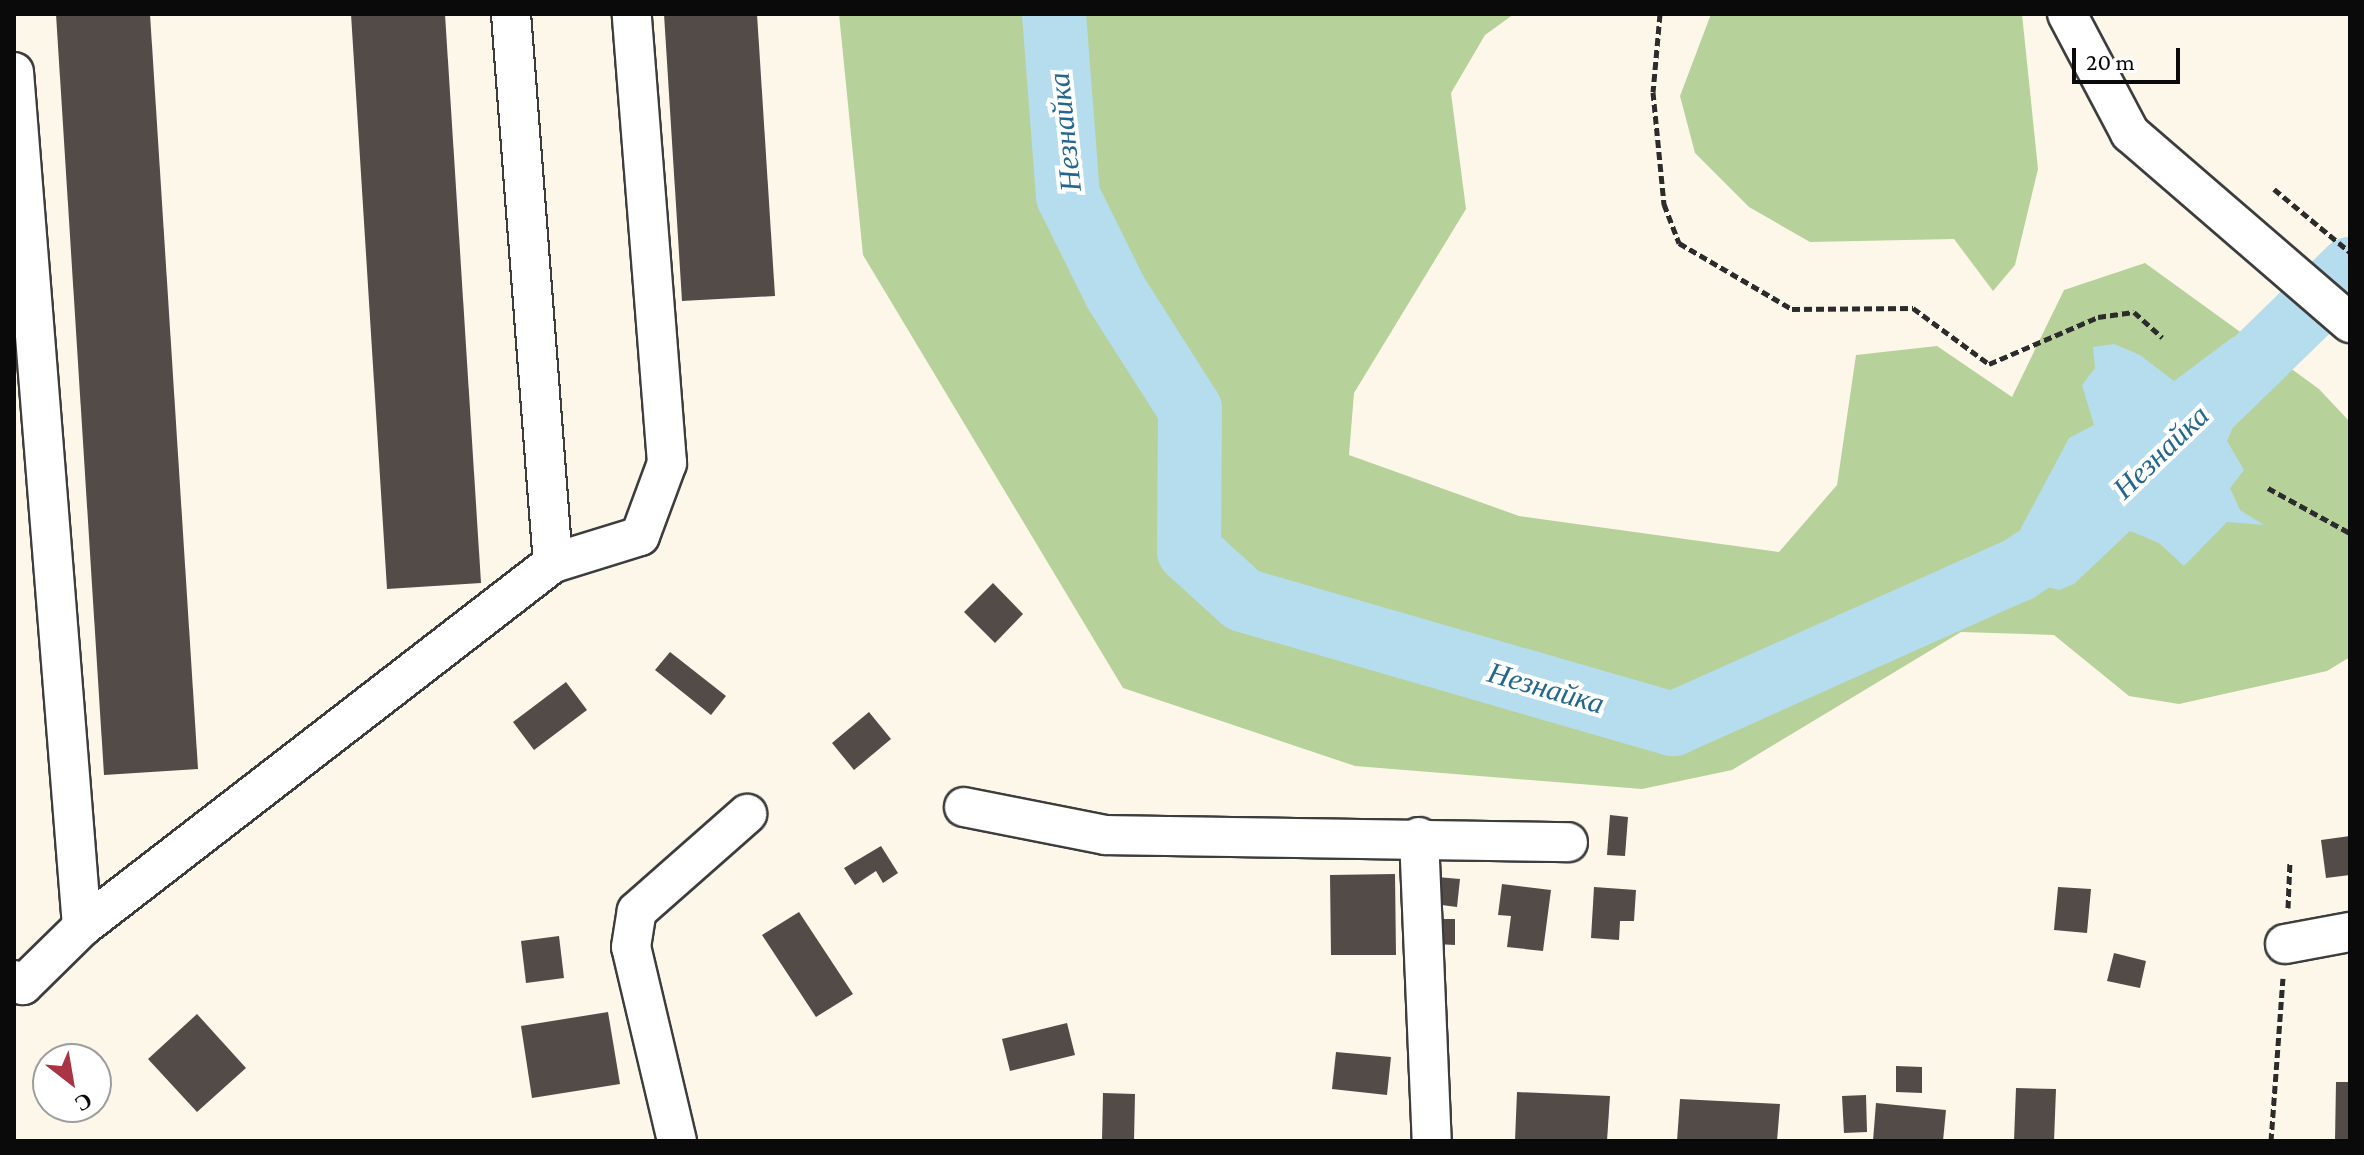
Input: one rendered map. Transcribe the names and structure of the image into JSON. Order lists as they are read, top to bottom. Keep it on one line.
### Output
{"water":["Незнайка"],"scale_bar":"20 m","north":"bottom right"}
